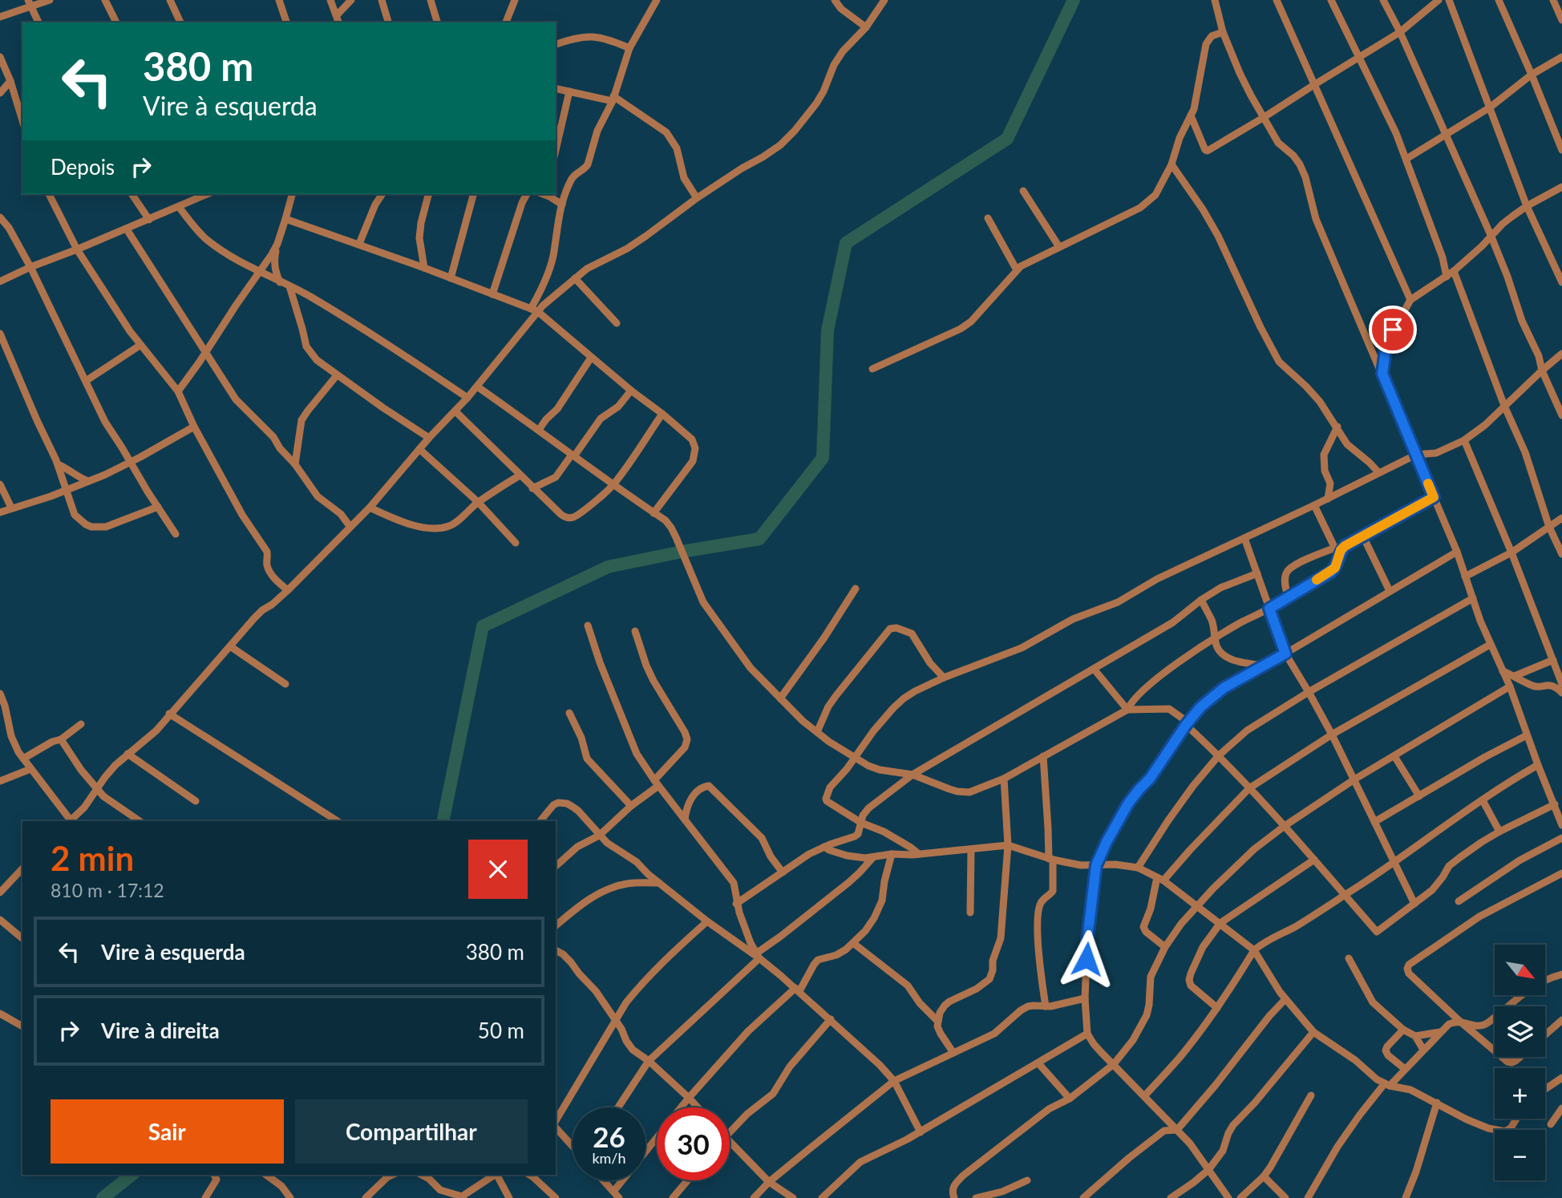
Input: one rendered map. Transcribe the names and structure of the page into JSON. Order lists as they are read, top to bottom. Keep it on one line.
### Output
{"north":"bottom right","page":{"turn":["380 m","Vire à esquerda"],"then":"Depois","heading":["2 min","810 m · 17:12"],"list":[{"name":"Vire à esquerda","value":"380 m"},{"name":"Vire à direita","value":"50 m"}],"map_buttons":["+","−"],"buttons":["Sair","Compartilhar"],"speed":"26 km/h","limit":"30"}}
